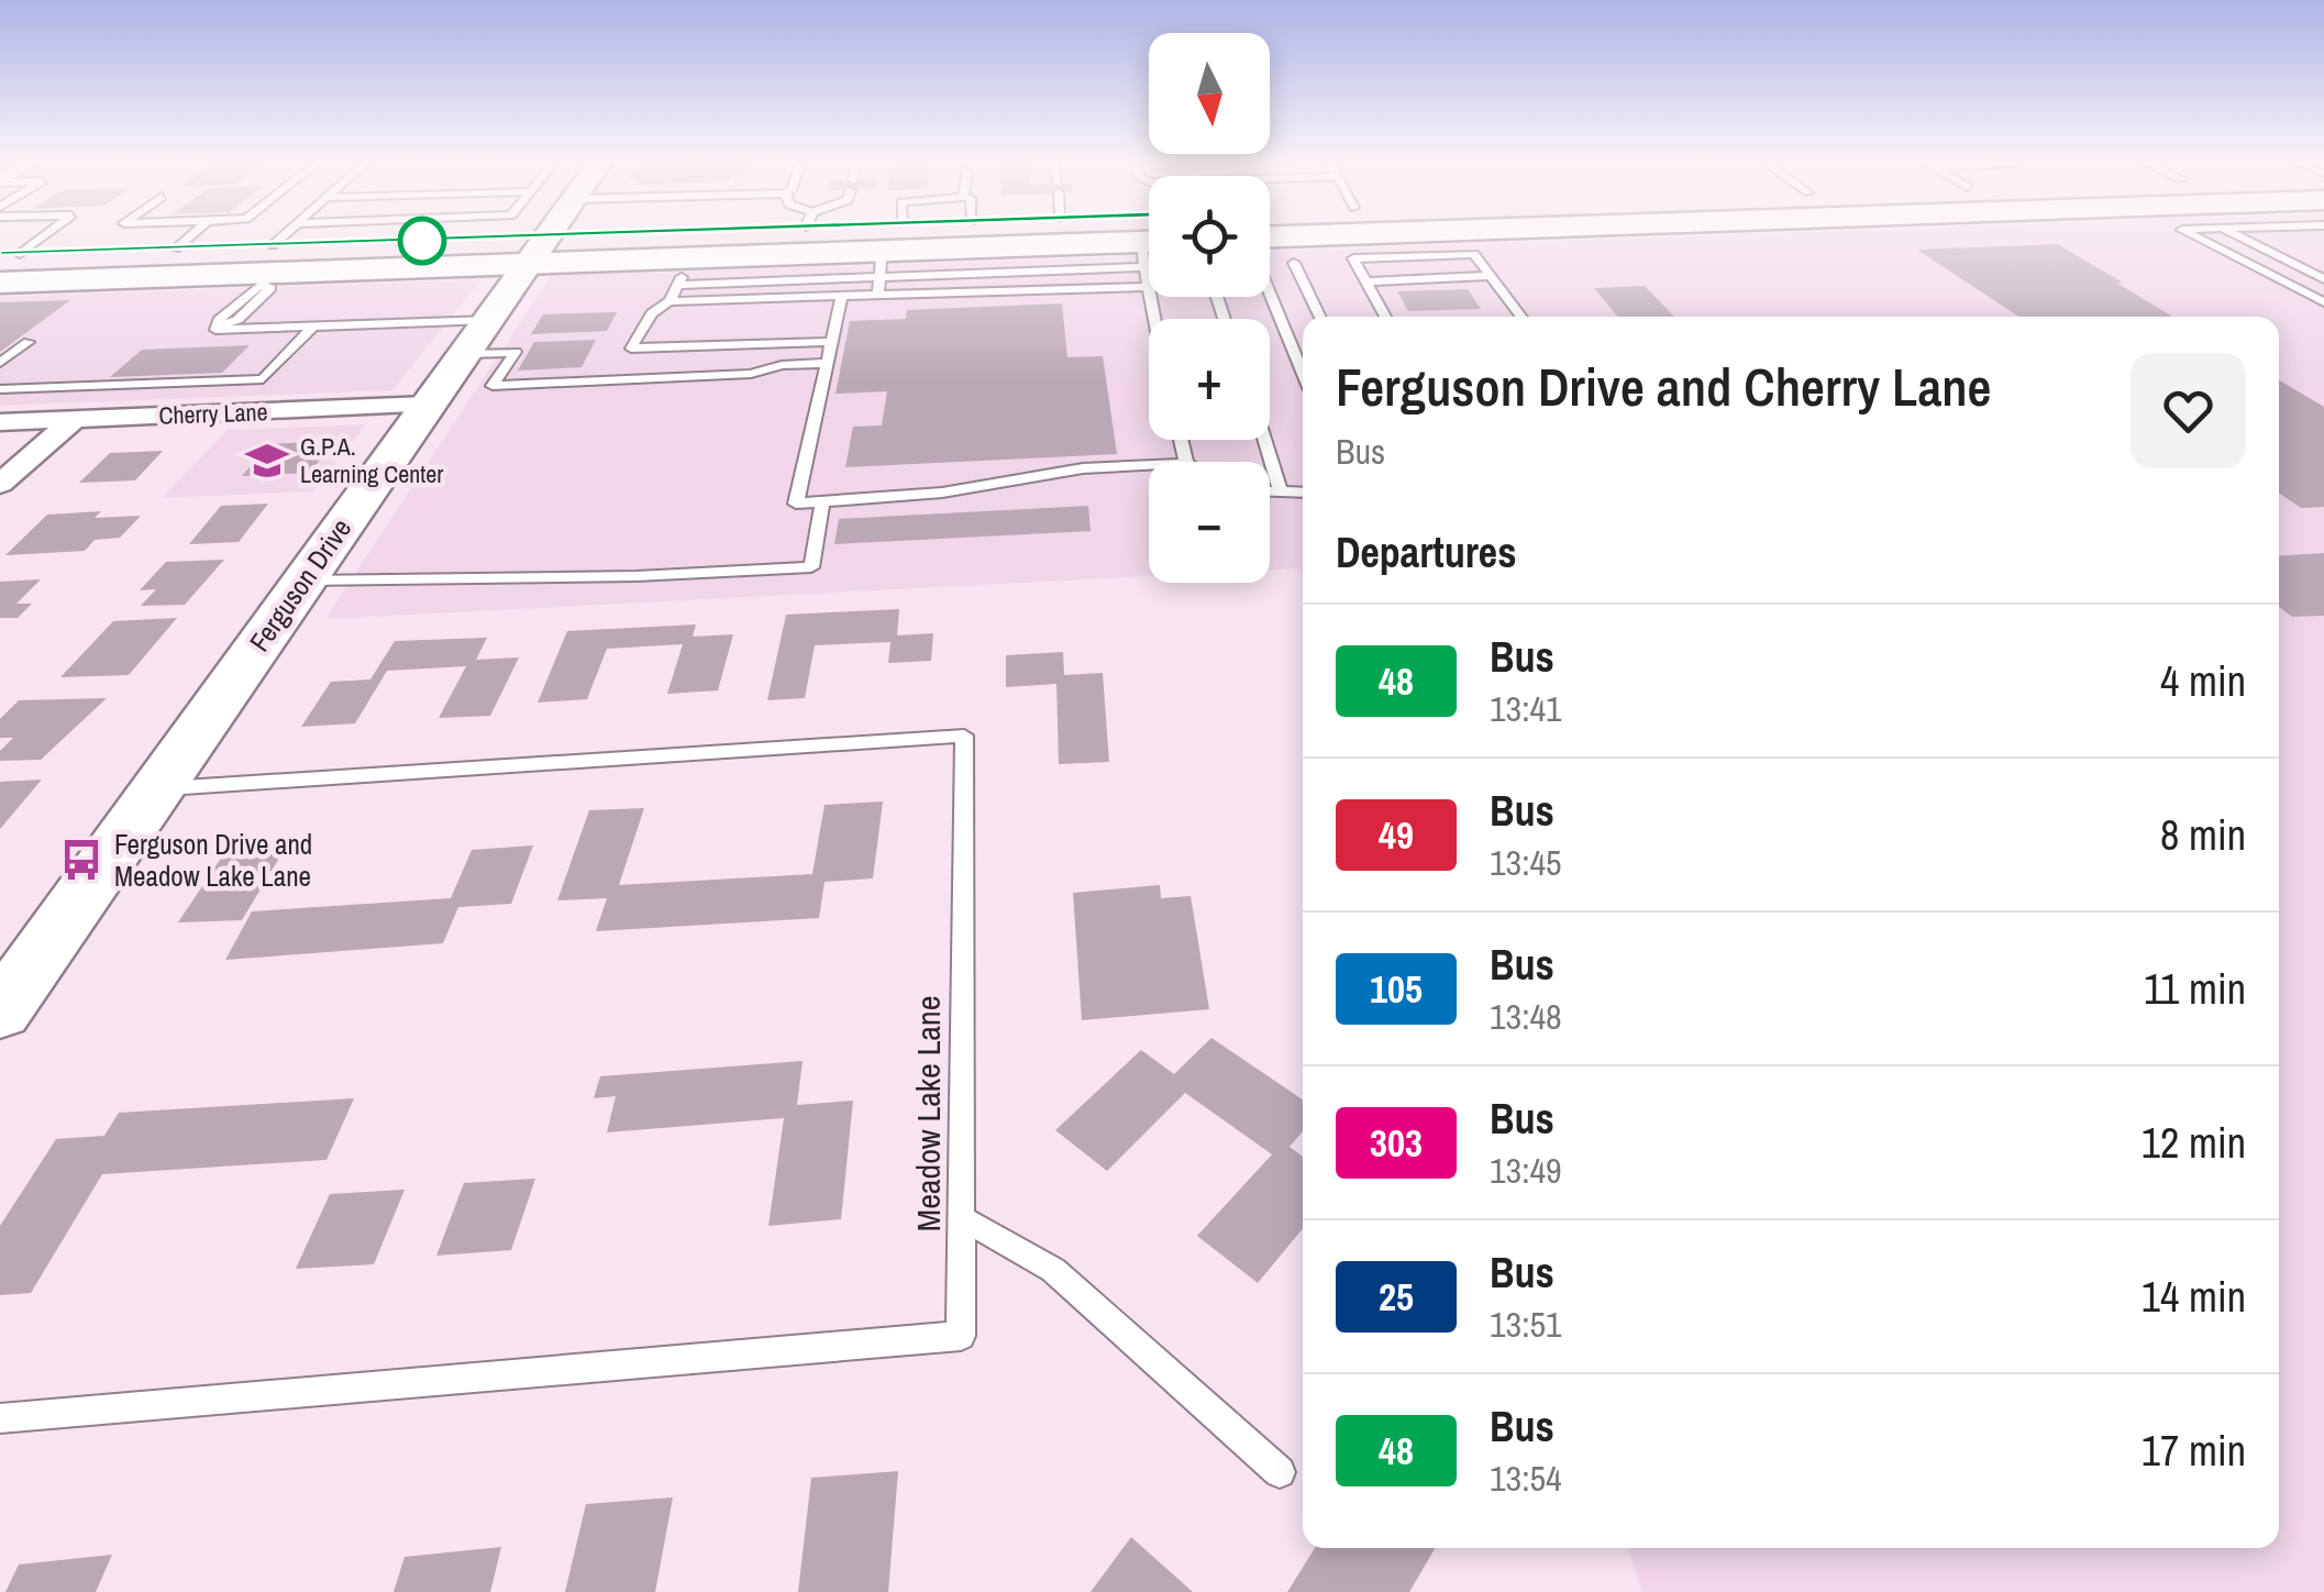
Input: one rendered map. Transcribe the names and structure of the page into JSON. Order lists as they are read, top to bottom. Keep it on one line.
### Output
{"streets":{"street":["Cherry Lane","Ferguson Drive"],"lane":["Meadow Lake Lane"]},"crossings":[["Cherry Lane","Ferguson Drive"],["Ferguson Drive","Meadow Lake Lane"]],"places":{"school or university":["G.P.A. Learning Center"],"bus stop":["Ferguson Drive and Meadow Lake Lane"]},"lines":["bus line 48"],"north":"bottom","page":{"map_buttons":["+","−"],"heading":[["Ferguson Drive and Cherry Lane","Bus"],"Departures"],"list":[{"mark":"48","name":"Bus","note":"13:41","value":"4 min"},{"mark":"49","name":"Bus","note":"13:45","value":"8 min"},{"mark":"105","name":"Bus","note":"13:48","value":"11 min"},{"mark":"303","name":"Bus","note":"13:49","value":"12 min"},{"mark":"25","name":"Bus","note":"13:51","value":"14 min"},{"mark":"48","name":"Bus","note":"13:54","value":"17 min"}]}}
